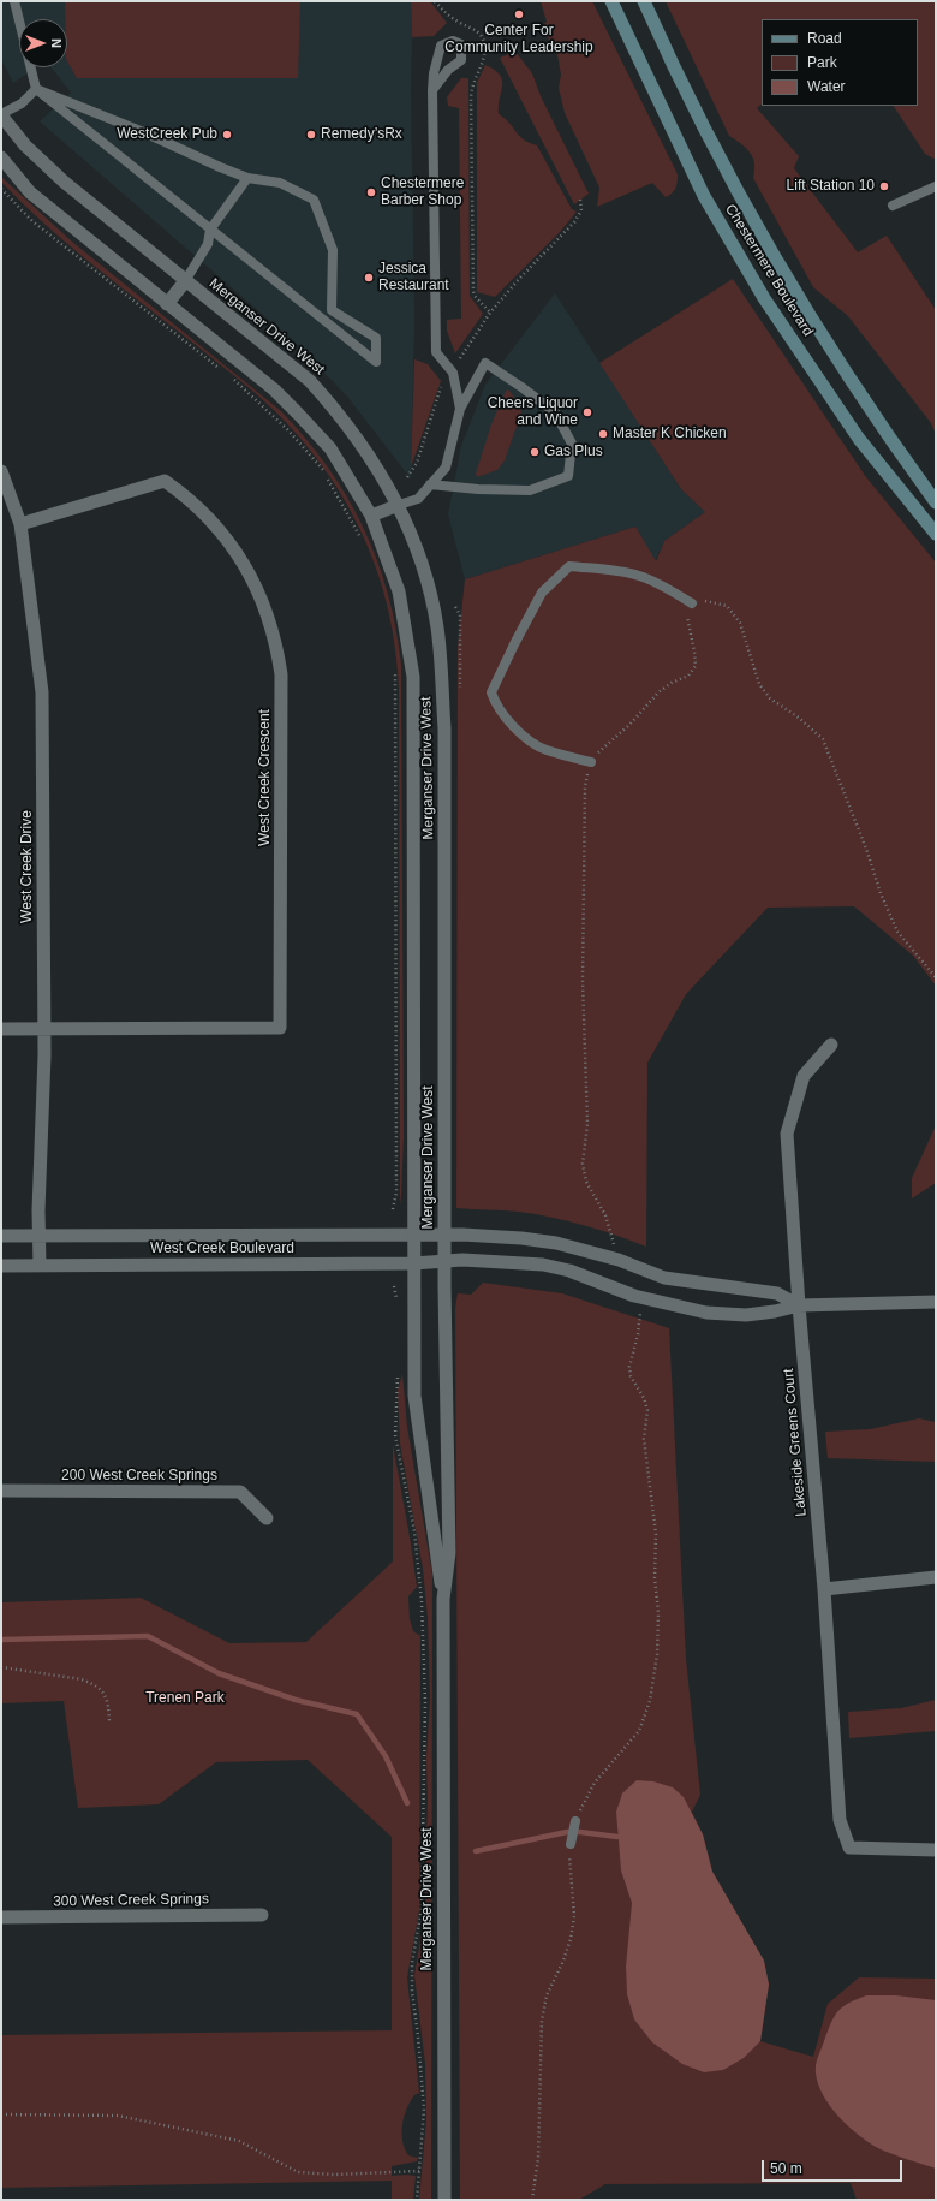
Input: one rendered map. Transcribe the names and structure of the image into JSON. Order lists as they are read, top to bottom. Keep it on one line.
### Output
{"streets":{"main road":["Chestermere Boulevard"],"street":["Merganser Drive West","West Creek Crescent","West Creek Drive","West Creek Boulevard","Lakeside Greens Court","200 West Creek Springs","300 West Creek Springs"]},"crossings":[["Merganser Drive West","West Creek Boulevard"],["West Creek Crescent","West Creek Drive"],["West Creek Drive","West Creek Boulevard"],["West Creek Boulevard","Lakeside Greens Court"]],"parks":["Trenen Park"],"places":["Center For Community Leadership","WestCreek Pub","Remedy’sRx","Lift Station 10","Chestermere Barber Shop","Jessica Restaurant","Cheers Liquor and Wine","Master K Chicken","Gas Plus"],"legend":["Road","Park","Water"],"scale_bar":"50 m","north":"right"}
